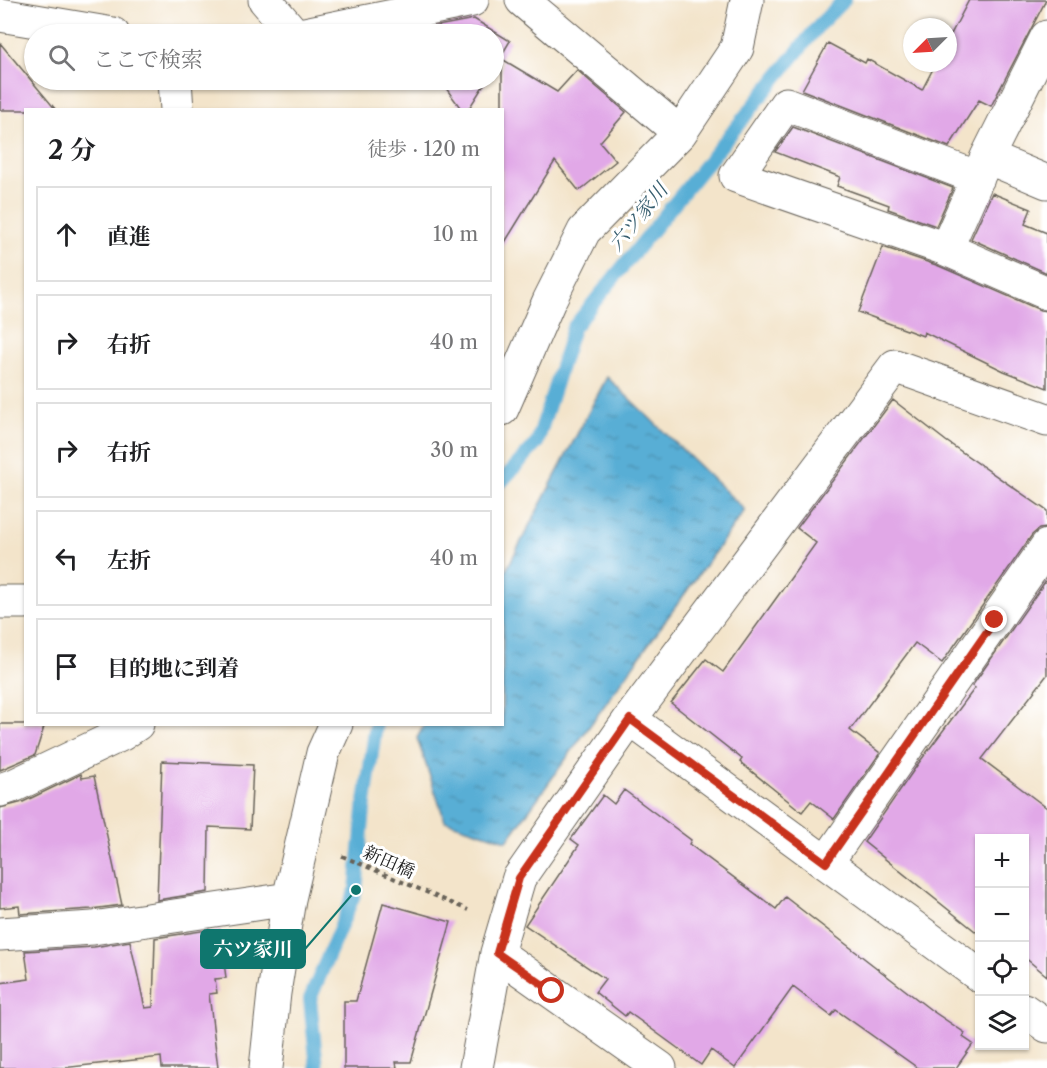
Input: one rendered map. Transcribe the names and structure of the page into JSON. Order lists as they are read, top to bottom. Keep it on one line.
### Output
{"streets":{"path":["新田橋"]},"water":["六ツ家川"],"places":["六ツ家川"],"north":"bottom left","page":{"search":"ここで検索","heading":["2 分","徒歩 · 120 m"],"list":[["直進","10 m"],["右折","40 m"],["右折","30 m"],["左折","40 m"],"目的地に到着"],"map_buttons":["+","−"]}}
